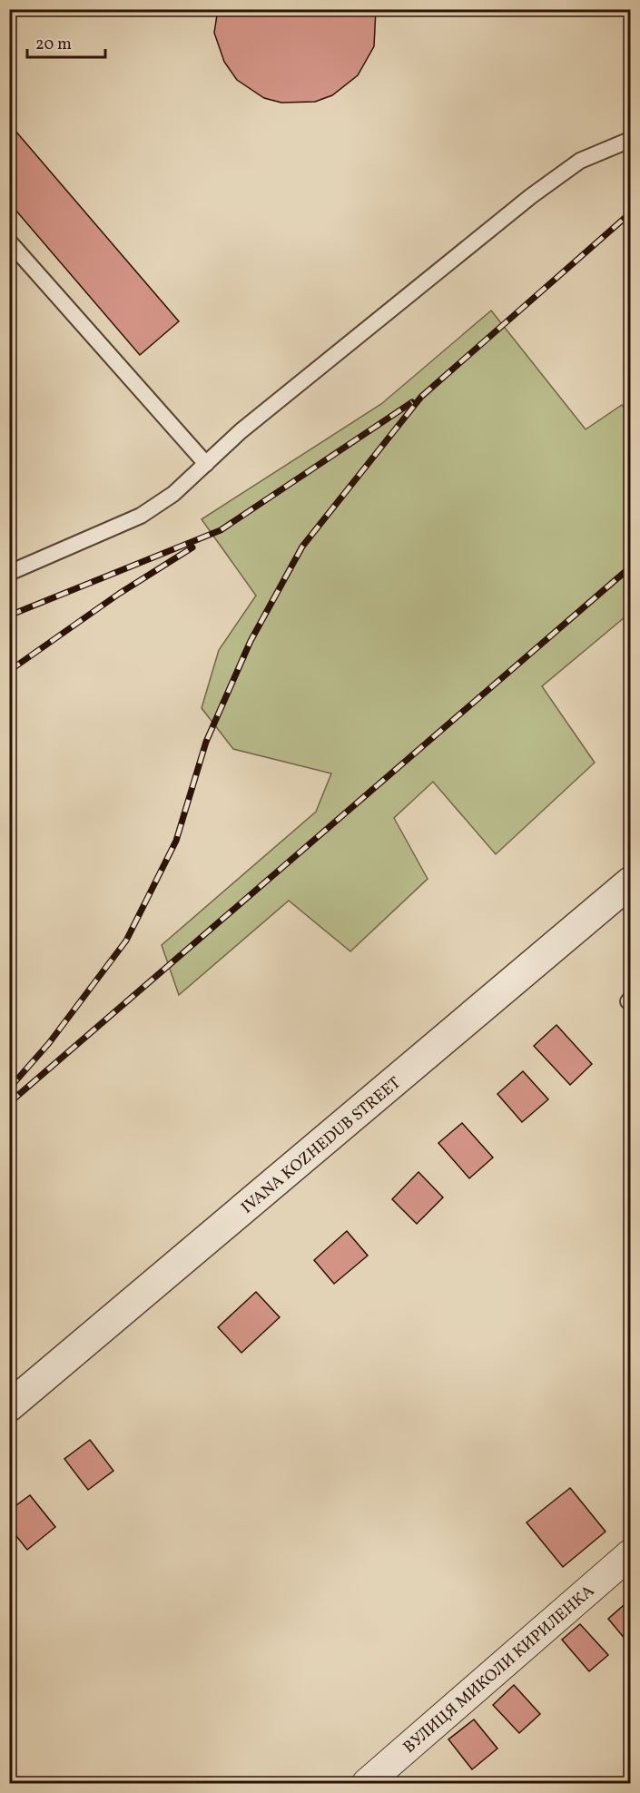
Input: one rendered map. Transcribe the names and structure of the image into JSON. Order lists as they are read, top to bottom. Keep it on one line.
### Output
{"streets":{"street":["IVANA KOZHEDUB STREET","ВУЛИЦЯ МИКОЛИ КИРИЛЕНКА"]},"scale_bar":"20 m"}
